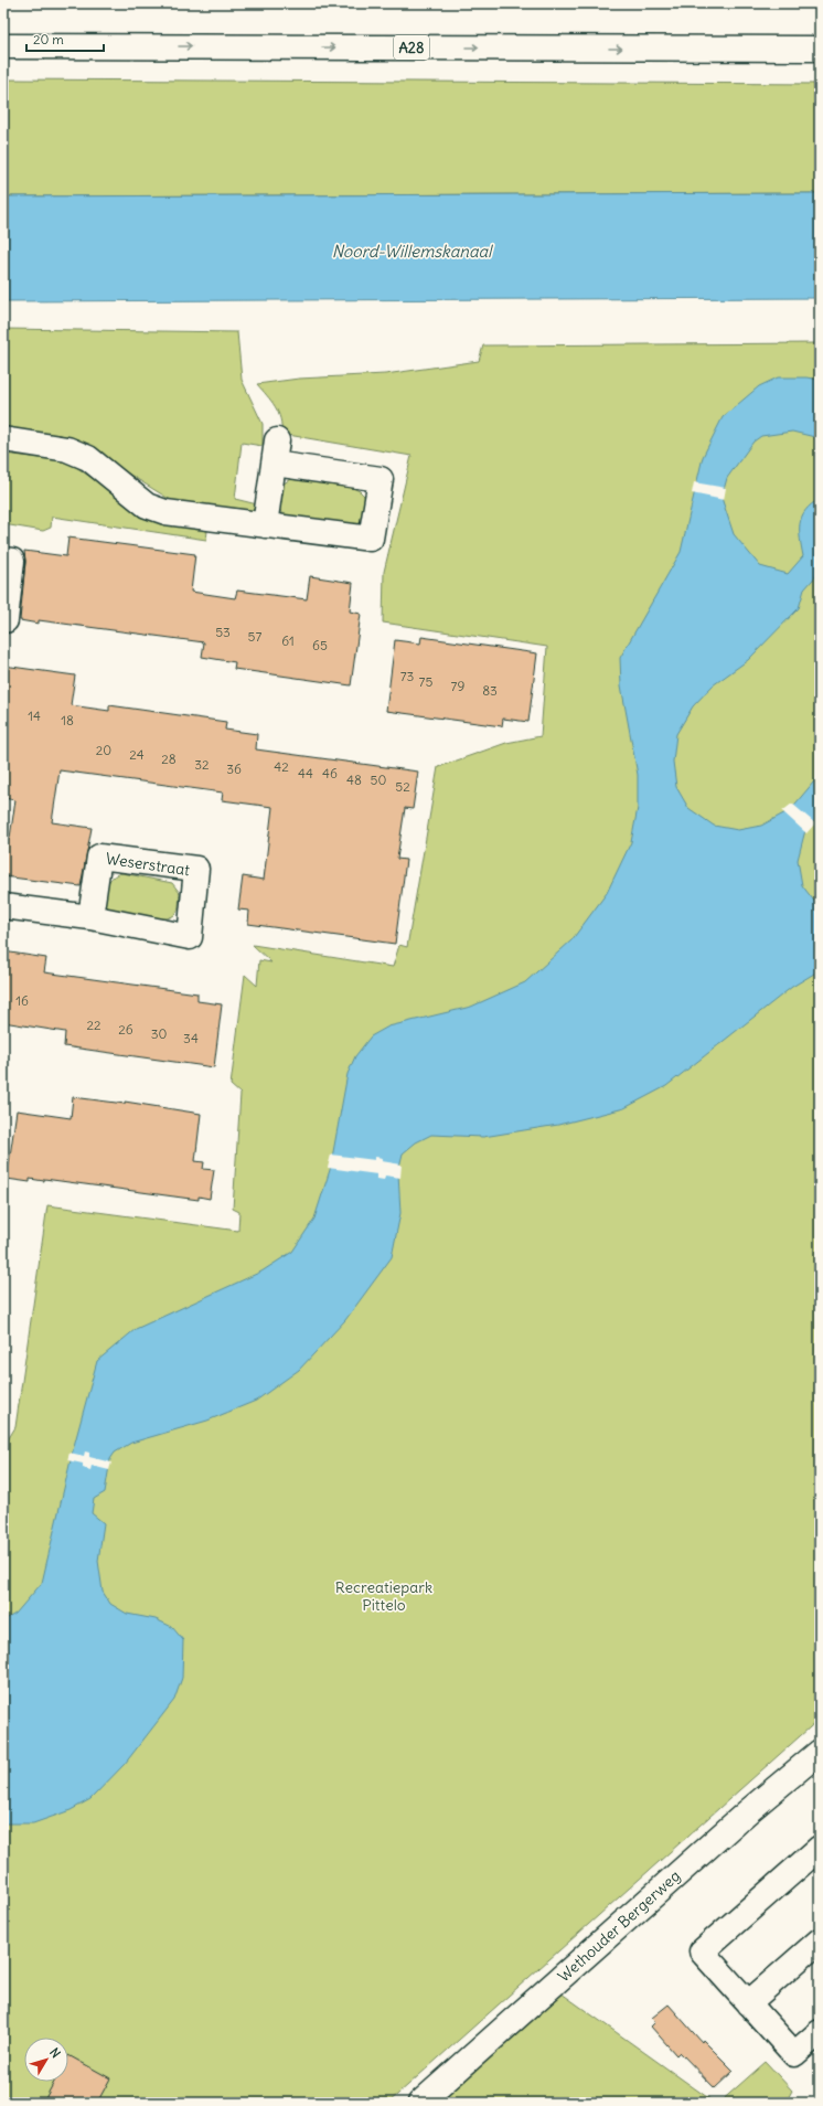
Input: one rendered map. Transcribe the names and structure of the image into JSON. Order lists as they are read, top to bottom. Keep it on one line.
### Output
{"streets":{"main road":["A28","Weserstraat","Wethouder Bergerweg"]},"water":["Noord-Willemskanaal"],"parks":["Recreatiepark Pittelo"],"house_numbers":["53","57","61","65","73","75","79","83","14","18","20","24","28","32","42","36","44","46","48","50","52","16","22","26","30","34"],"scale_bar":"20 m","north":"top right"}
